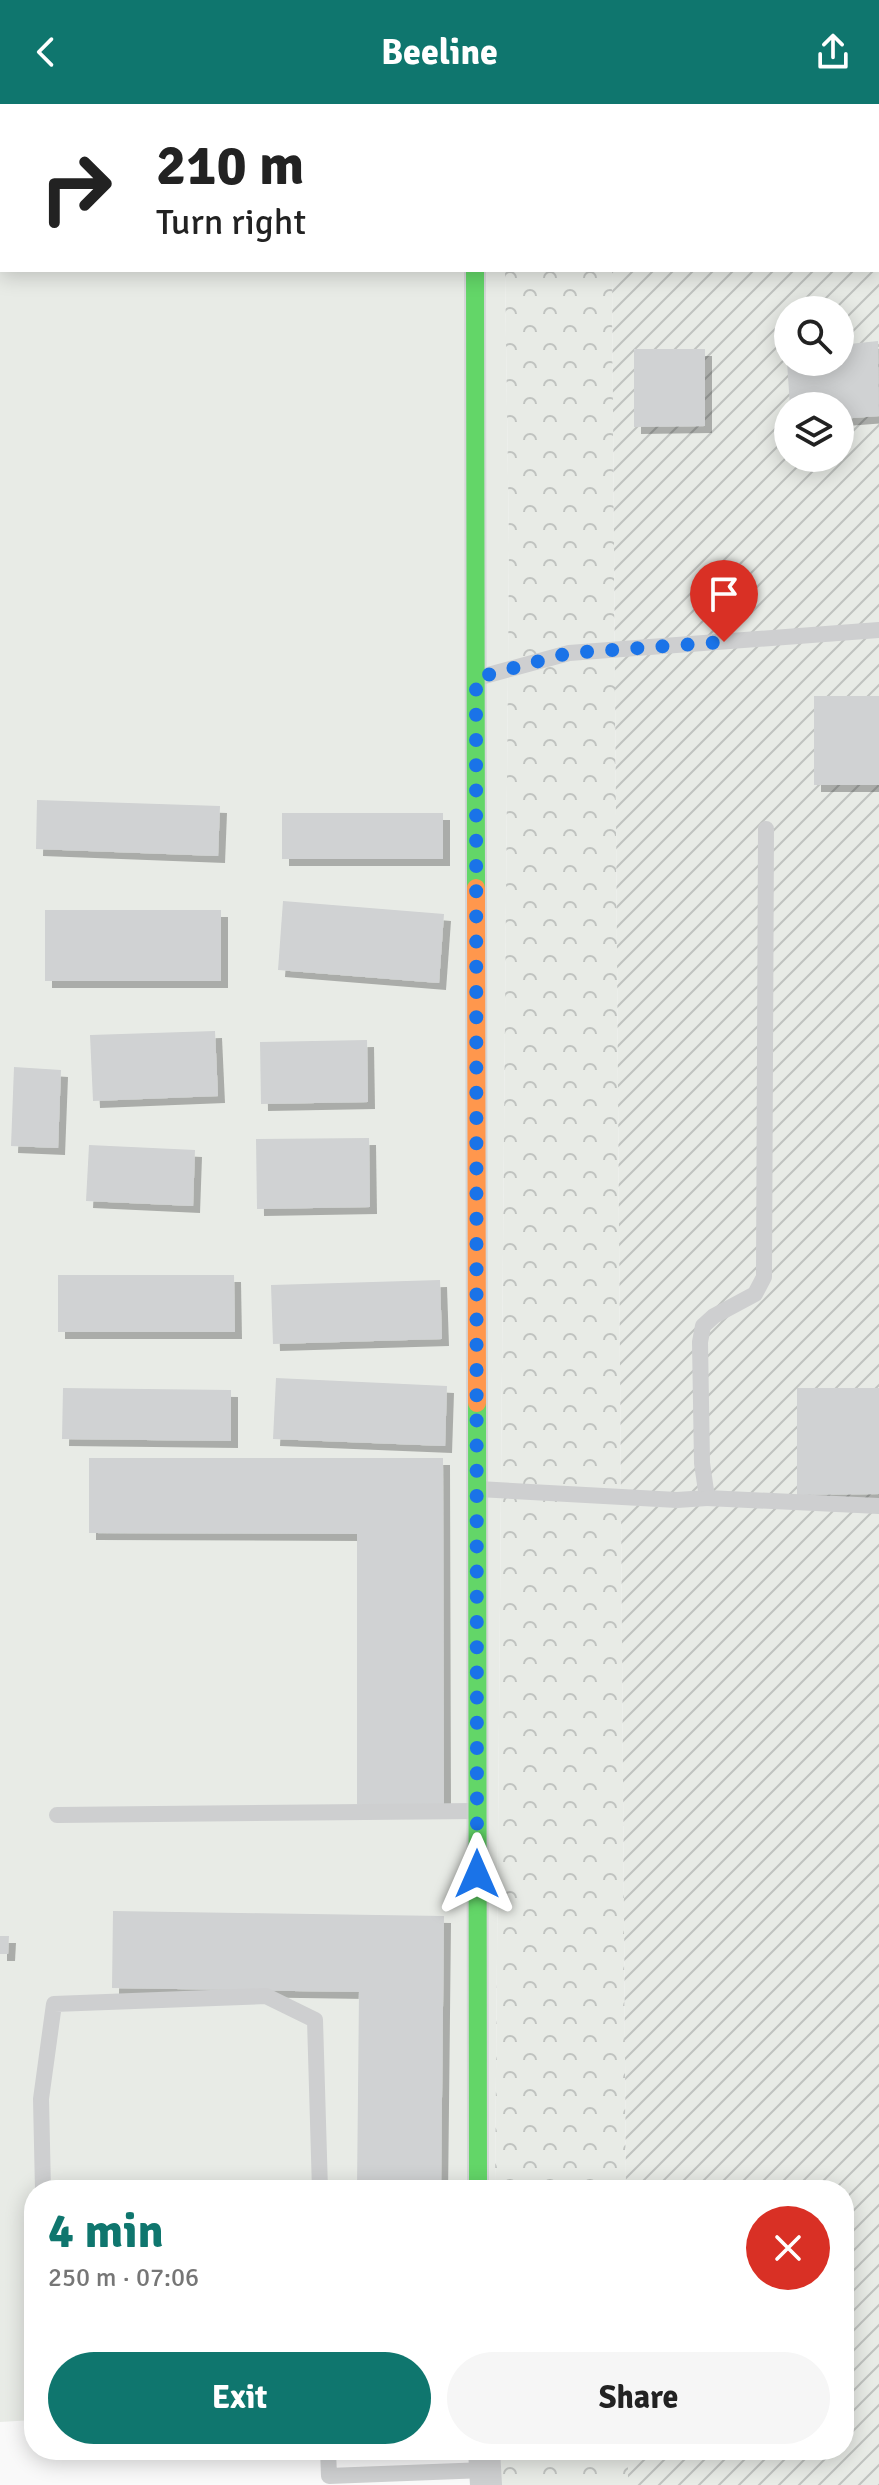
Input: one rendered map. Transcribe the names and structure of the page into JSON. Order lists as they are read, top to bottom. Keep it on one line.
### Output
{"page":{"header":"Beeline","turn":["210 m","Turn right"],"heading":["4 min","250 m · 07:06"],"buttons":["Exit","Share"]}}
